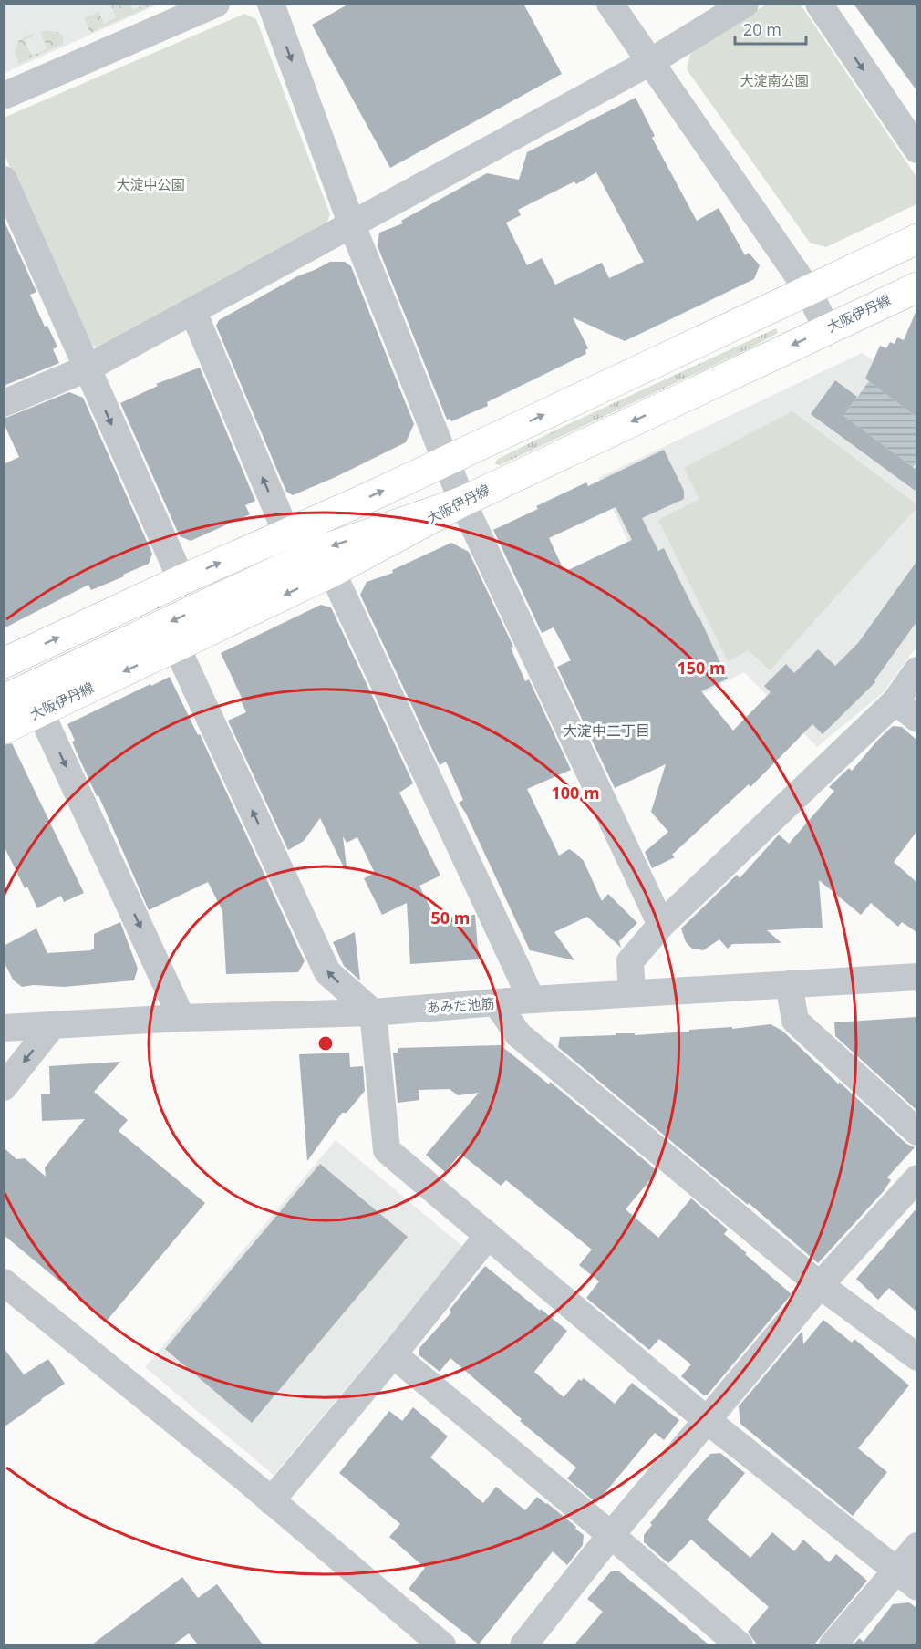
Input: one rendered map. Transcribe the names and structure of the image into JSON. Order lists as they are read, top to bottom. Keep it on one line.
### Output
{"streets":{"main road":["大阪伊丹線"],"street":["あみだ池筋"]},"districts":["大淀中二丁目"],"parks":["大淀南公園","大淀中公園"],"scale_bar":"20 m","rings":["150 m","100 m","50 m"]}
